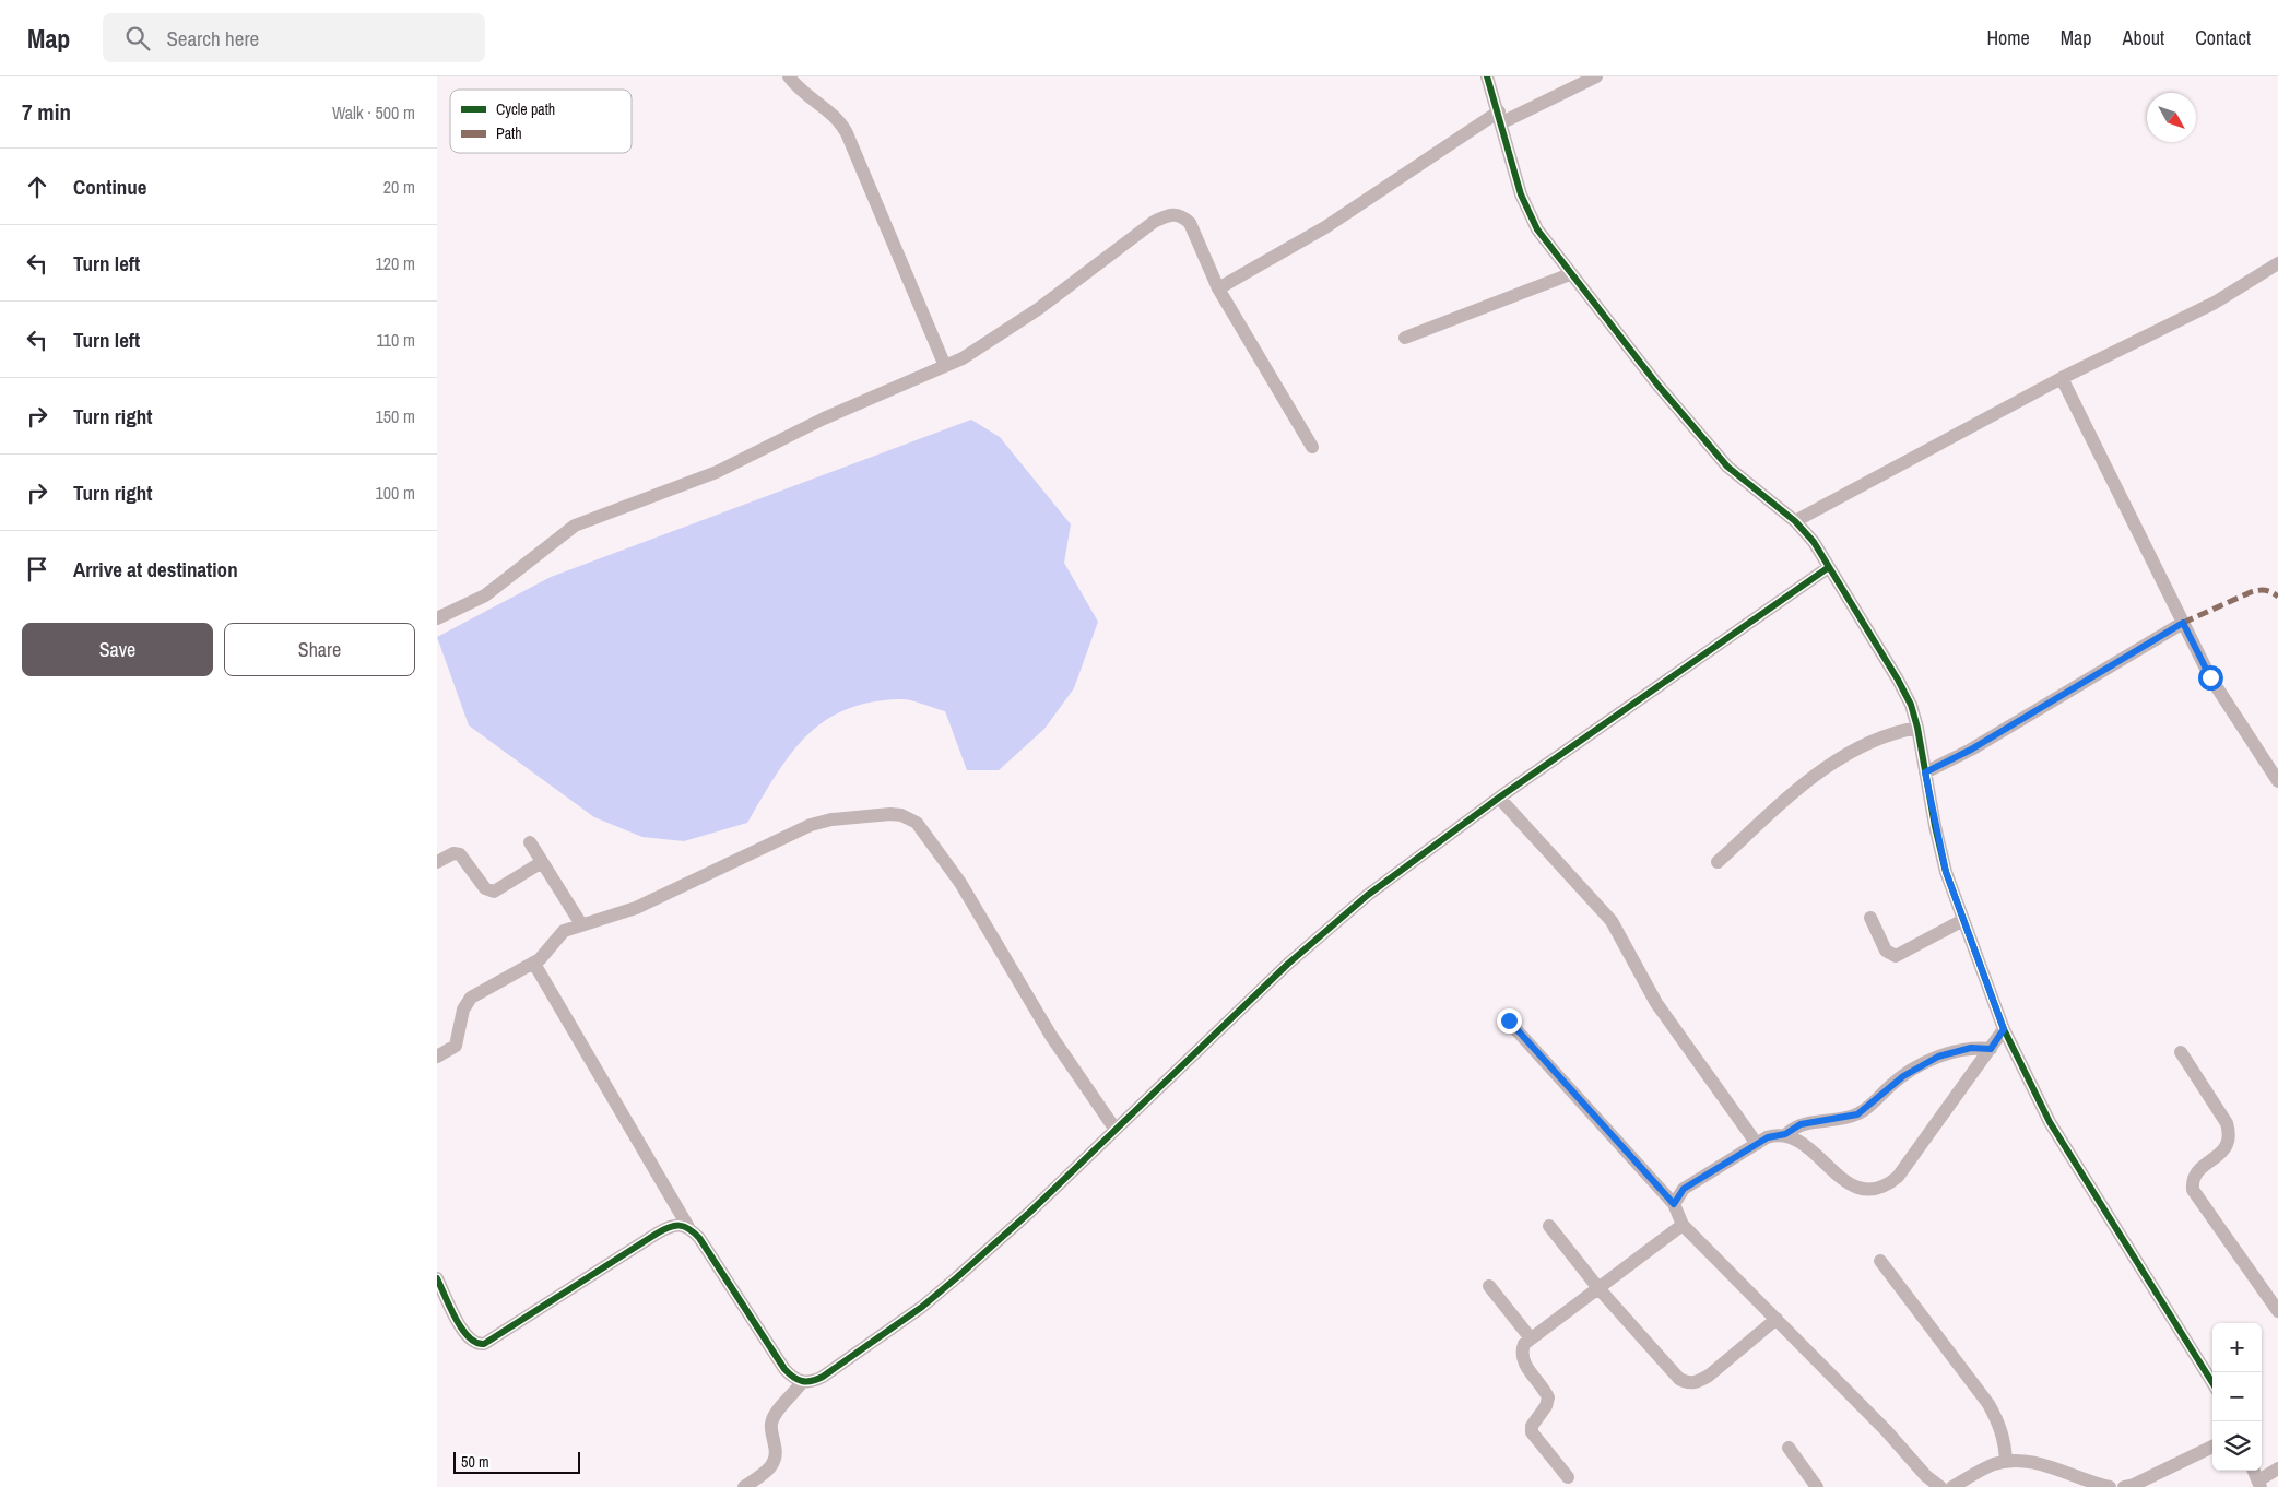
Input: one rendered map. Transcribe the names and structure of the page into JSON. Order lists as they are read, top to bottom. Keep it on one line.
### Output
{"legend":["Cycle path","Path"],"scale_bar":"50 m","north":"bottom right","page":{"header":"Map","search":"Search here","nav":["Home","Map","About","Contact"],"heading":["7 min","Walk · 500 m"],"list":[["Continue","20 m"],["Turn left","120 m"],["Turn left","110 m"],["Turn right","150 m"],["Turn right","100 m"],"Arrive at destination"],"buttons":["Save","Share"],"map_buttons":["+","−"],"scale":"50 m"}}
